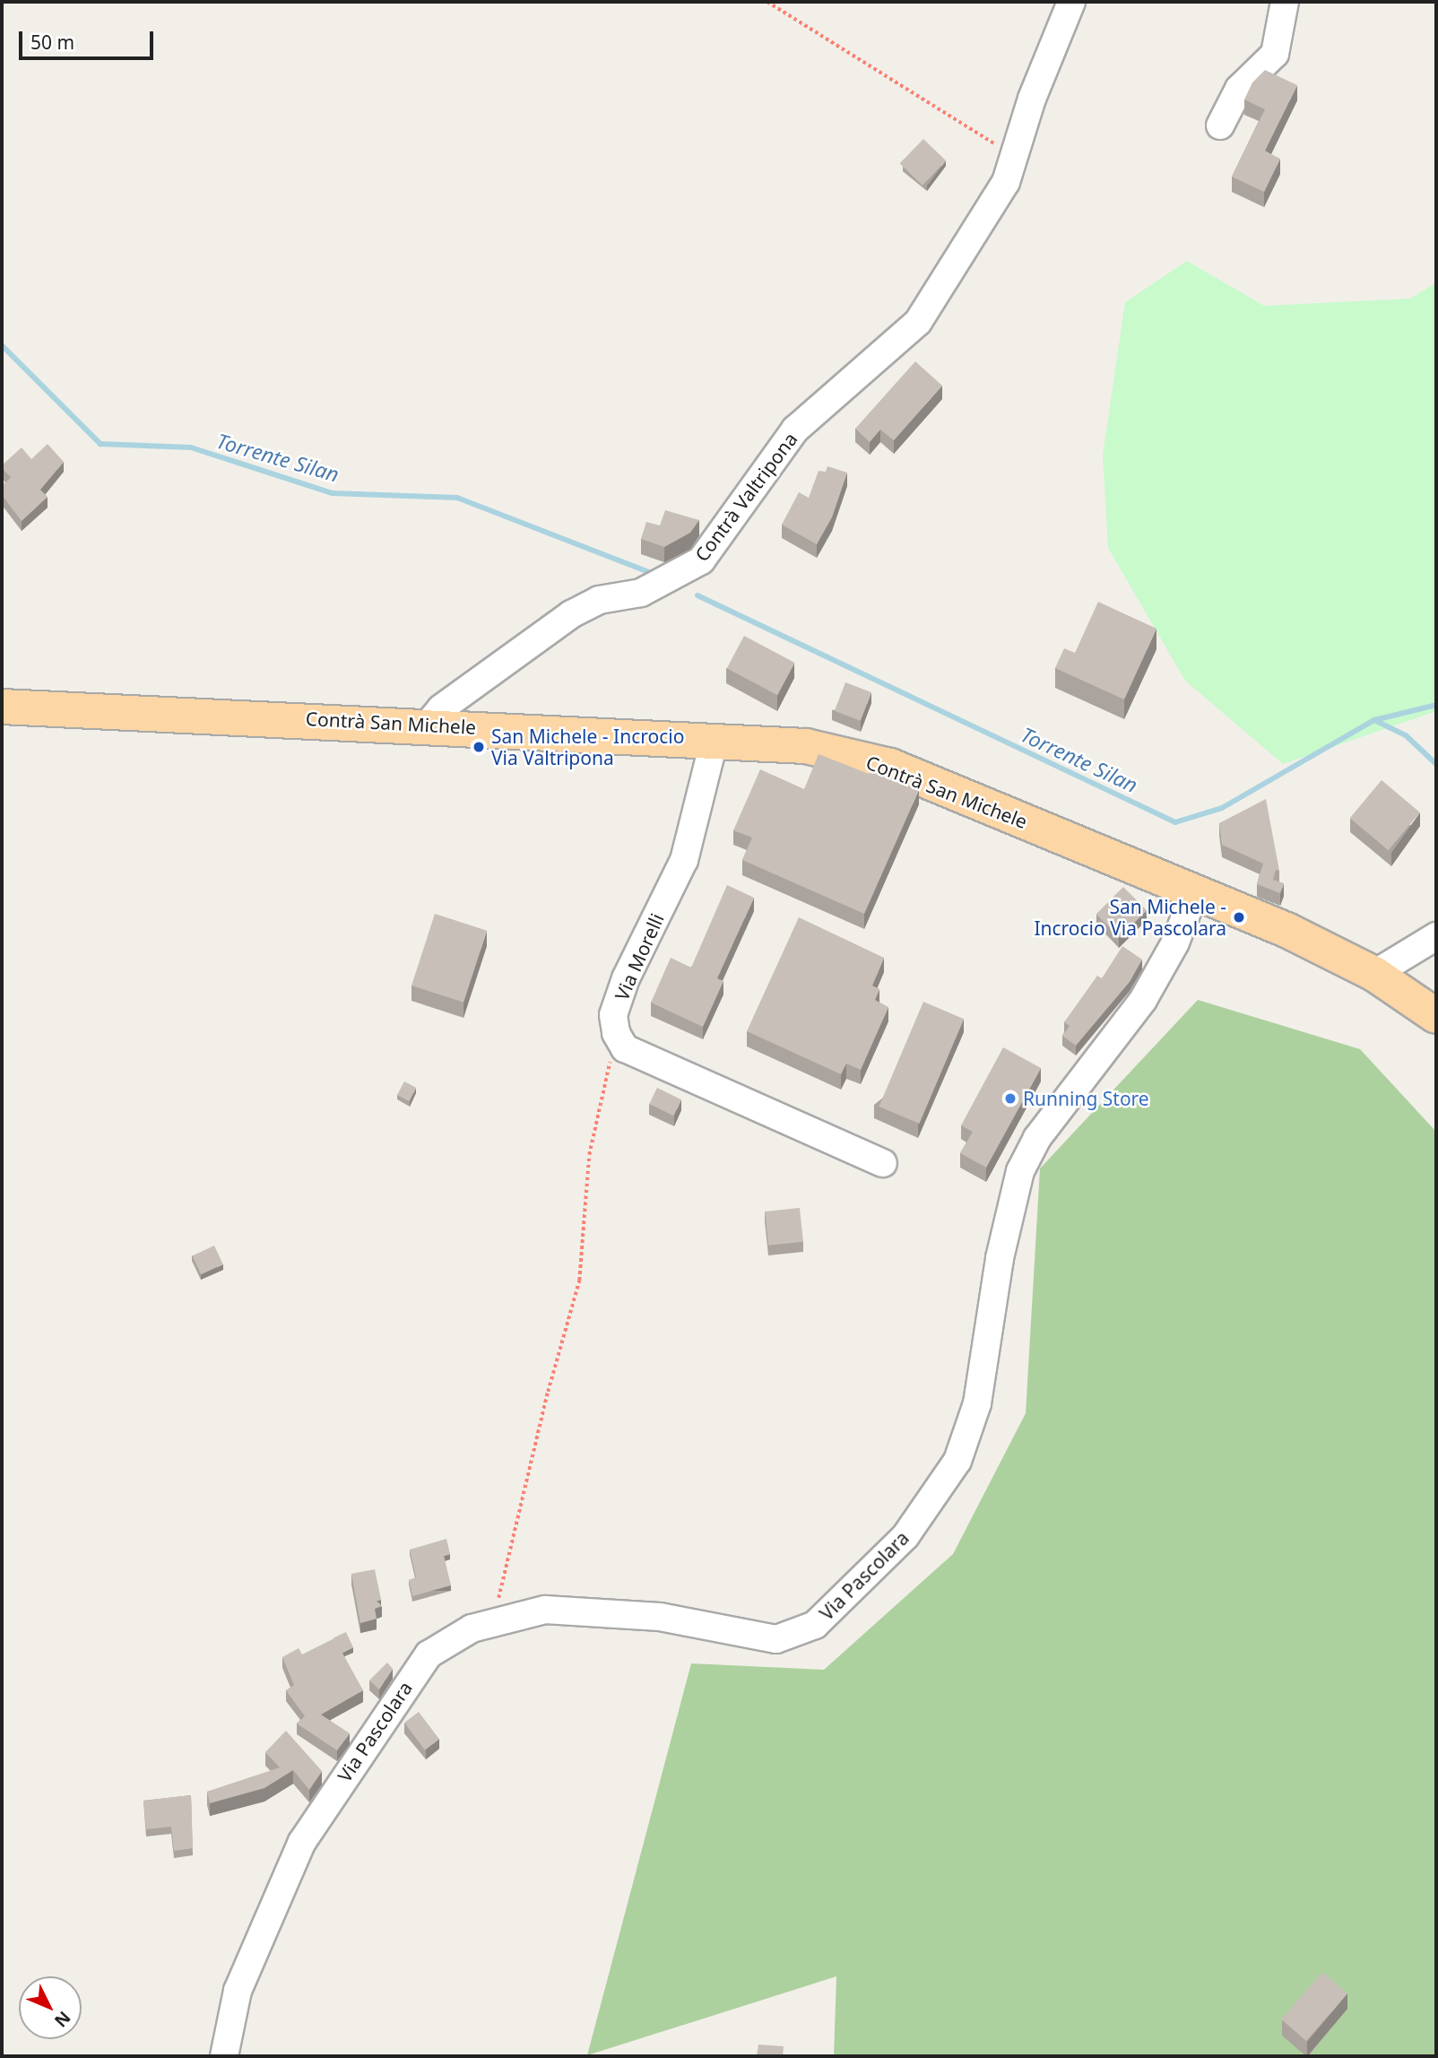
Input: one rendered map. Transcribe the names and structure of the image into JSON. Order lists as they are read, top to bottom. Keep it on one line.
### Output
{"streets":{"main road":["Contrà San Michele"],"street":["Contrà Valtripona","Via Morelli","Via Pascolara"]},"crossings":[["Contrà Valtripona","Contrà San Michele"],["Contrà San Michele","Via Morelli"],["Contrà San Michele","Via Pascolara"]],"water":["Torrente Silan"],"places":["San Michele - Incrocio Via Valtripona","San Michele - Incrocio Via Pascolara","Running Store"],"scale_bar":"50 m","north":"bottom right"}
